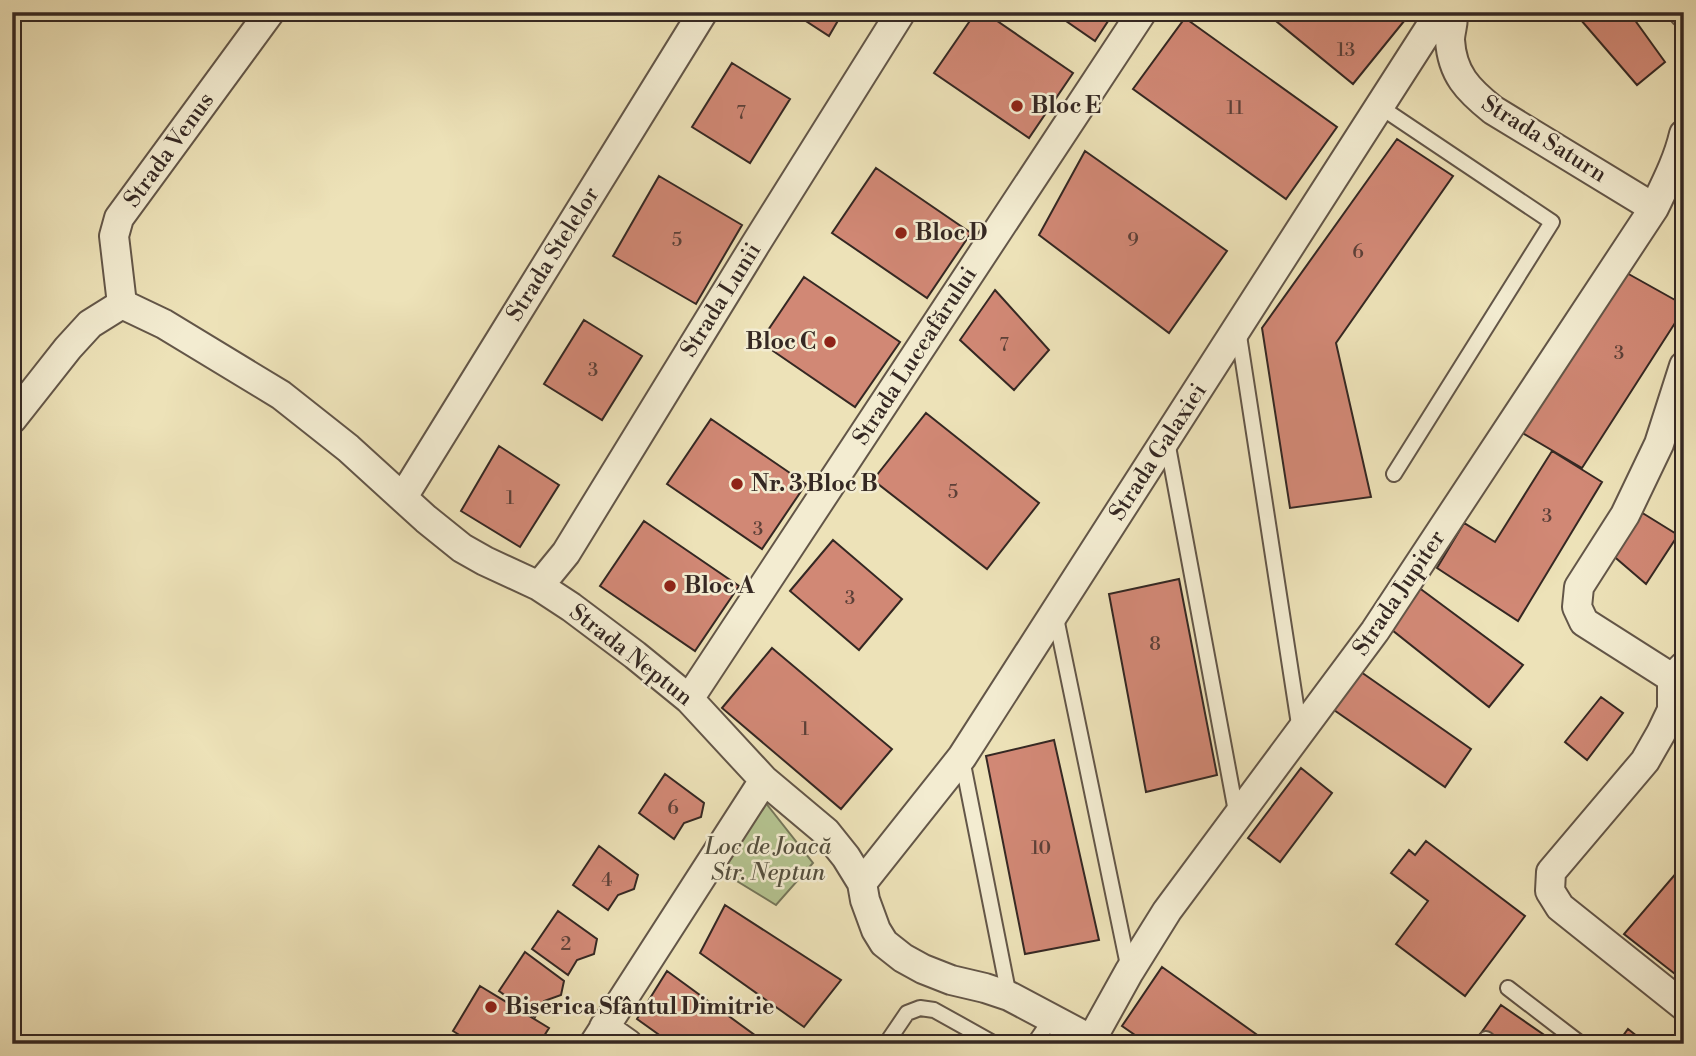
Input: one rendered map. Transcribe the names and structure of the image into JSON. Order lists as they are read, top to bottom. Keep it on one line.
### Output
{"streets":{"street":["Strada Saturn","Strada Venus","Strada Stelelor","Strada Lunii","Strada Luceafărului","Strada Galaxiei","Strada Jupiter","Strada Neptun"]},"crossings":[["Strada Saturn","Strada Jupiter"],["Strada Venus","Strada Neptun"],["Strada Stelelor","Strada Neptun"],["Strada Lunii","Strada Neptun"],["Strada Luceafărului","Strada Neptun"],["Strada Galaxiei","Strada Neptun"],["Strada Jupiter","Strada Neptun"]],"parks":["Loc de Joacă Str. Neptun"],"places":["Bloc E","Bloc D","Bloc C","Nr. 3 Bloc B","Bloc A","Biserica Sfântul Dimitrie"],"house_numbers":["13","11","7","5","9","6","7","3","3","5","1","3","3","3","8","1","6","10","4","2"]}
